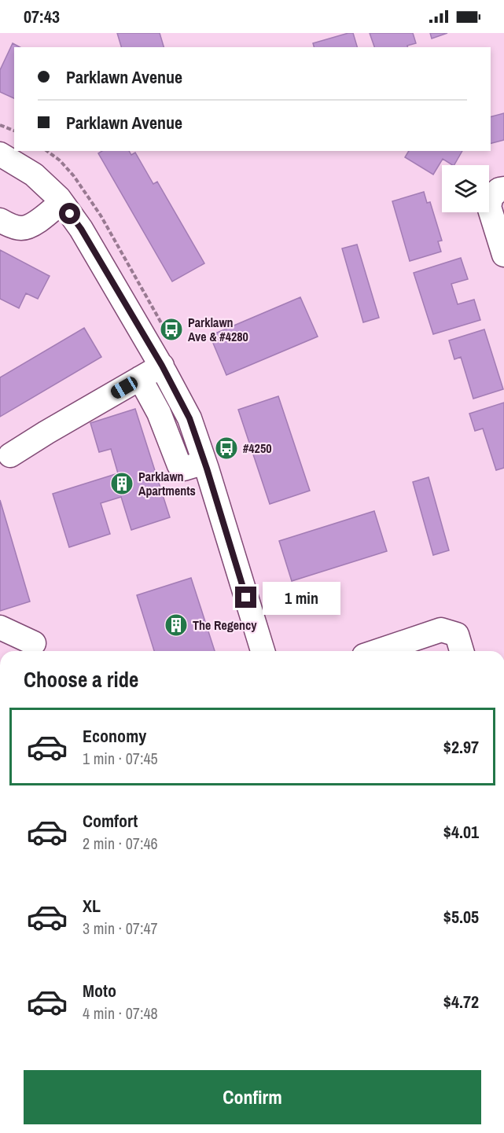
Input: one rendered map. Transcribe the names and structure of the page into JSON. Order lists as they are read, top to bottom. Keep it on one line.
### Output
{"places":{"bus stop":["Parklawn Ave & #4280","#4250"],"building":["Parklawn Apartments","The Regency"]},"page":{"status":"07:43","banner":["Parklawn Avenue","Parklawn Avenue"],"bubble":"1 min","heading":"Choose a ride","list":[{"name":"Economy","note":"1 min · 07:45","value":"$2.97"},{"name":"Comfort","note":"2 min · 07:46","value":"$4.01"},{"name":"XL","note":"3 min · 07:47","value":"$5.05"},{"name":"Moto","note":"4 min · 07:48","value":"$4.72"}],"buttons":"Confirm"}}
